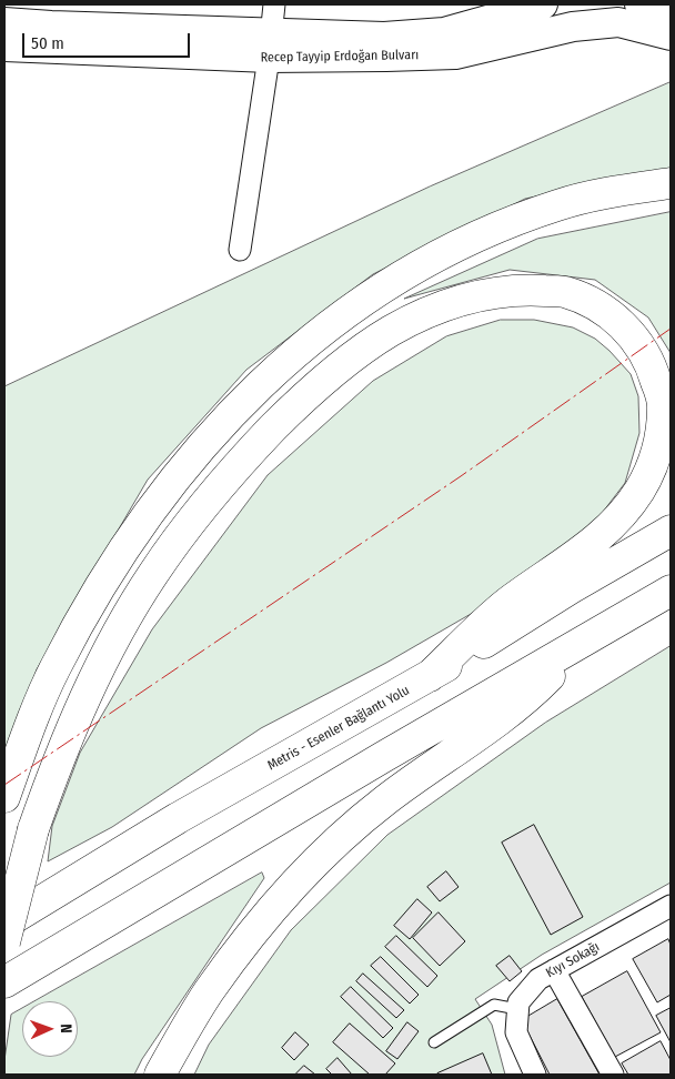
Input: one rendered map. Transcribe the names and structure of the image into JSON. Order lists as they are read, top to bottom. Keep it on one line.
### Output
{"streets":{"highway":["Metris - Esenler Bağlantı Yolu"],"street":["Recep Tayyip Erdoğan Bulvarı","Kıyı Sokağı"]},"scale_bar":"50 m","north":"right"}
